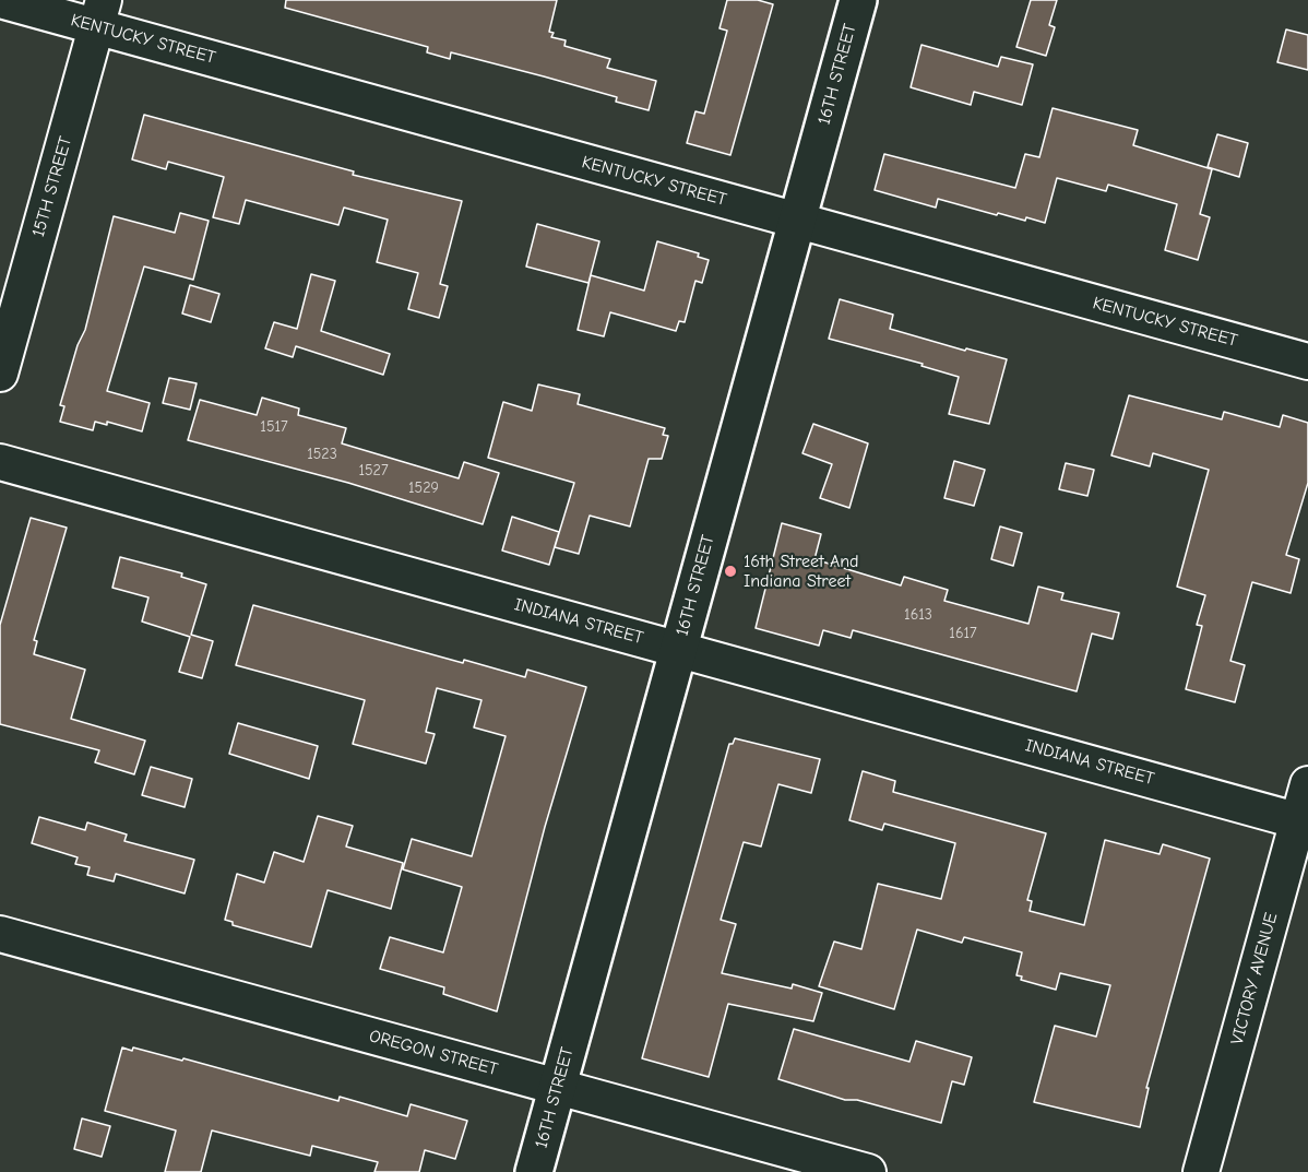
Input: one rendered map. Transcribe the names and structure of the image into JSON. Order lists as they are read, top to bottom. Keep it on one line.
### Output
{"streets":{"street":["KENTUCKY STREET","16TH STREET","15TH STREET","INDIANA STREET","VICTORY AVENUE","OREGON STREET"]},"crossings":[["KENTUCKY STREET","16TH STREET"],["KENTUCKY STREET","15TH STREET"],["16TH STREET","INDIANA STREET"],["16TH STREET","OREGON STREET"],["INDIANA STREET","VICTORY AVENUE"]],"places":["16th Street And Indiana Street"],"house_numbers":["1517","1523","1527","1529","1613","1617"]}
